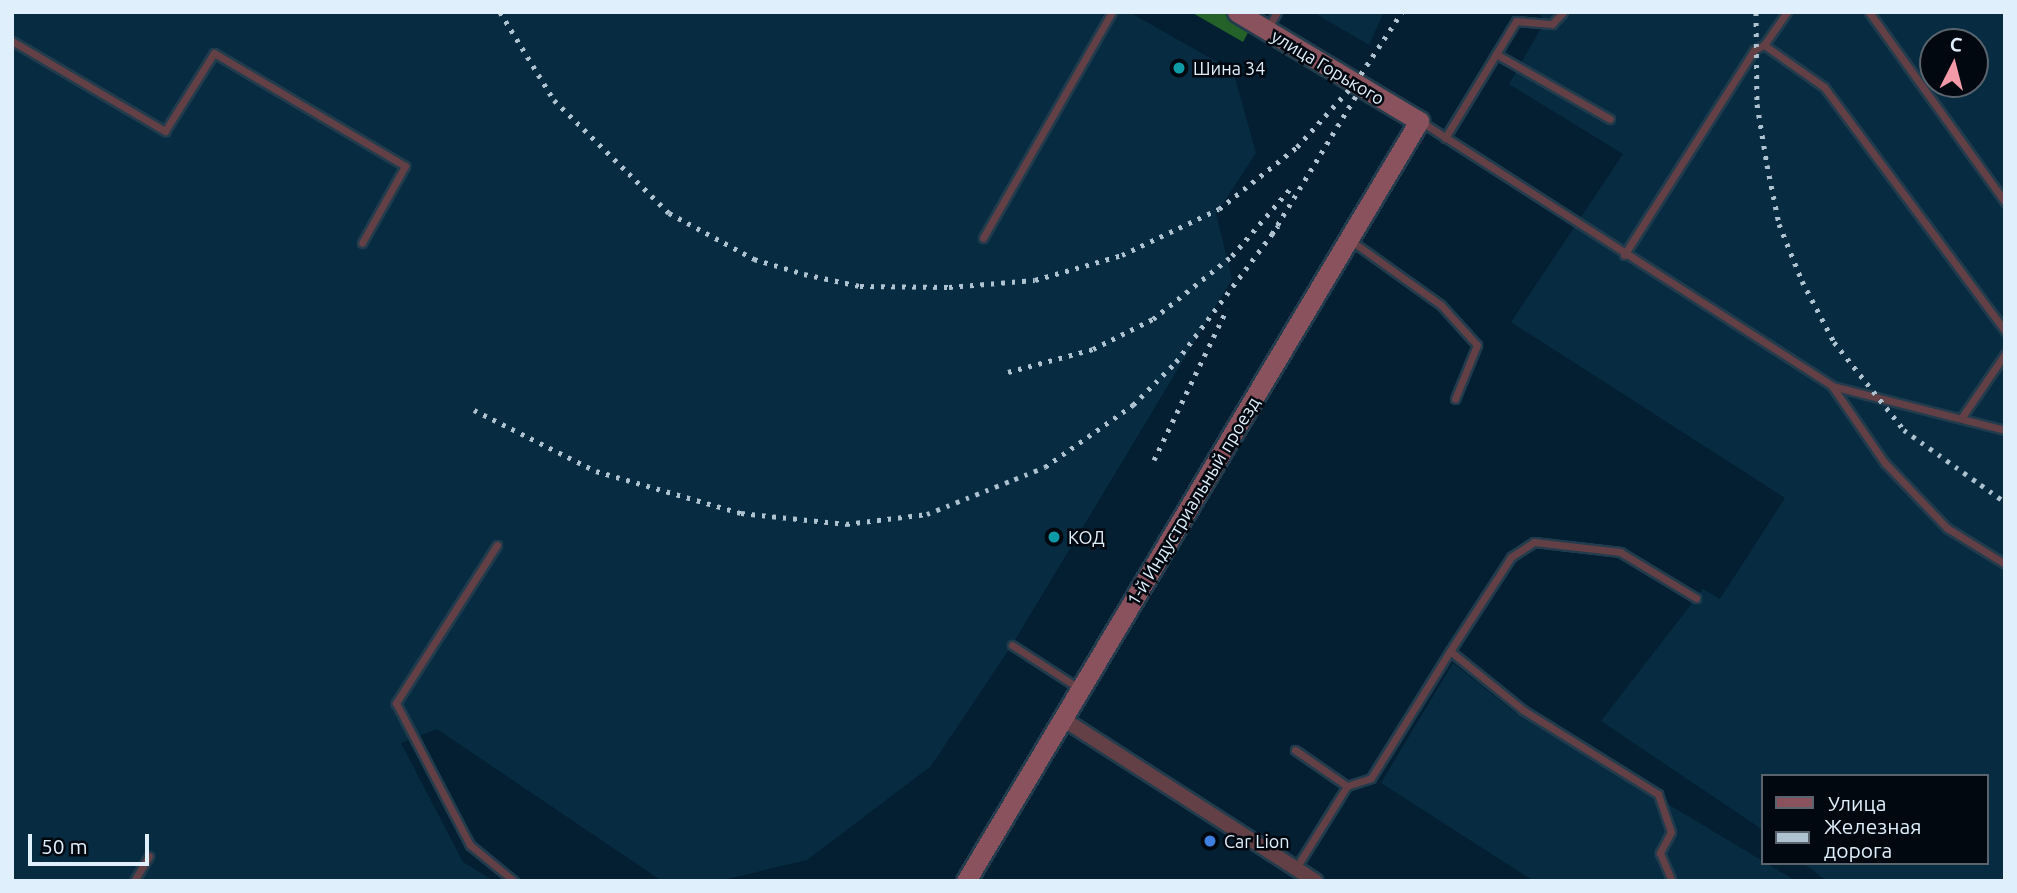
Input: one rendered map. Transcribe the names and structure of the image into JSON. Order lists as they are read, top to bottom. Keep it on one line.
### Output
{"streets":{"street":["улица Горького","1-й Индустриальный проезд"]},"crossings":[["улица Горького","1-й Индустриальный проезд"]],"places":["Шина 34","КОД","Car Lion"],"legend":["Улица","Железная дорога"],"scale_bar":"50 m","north":"top"}
